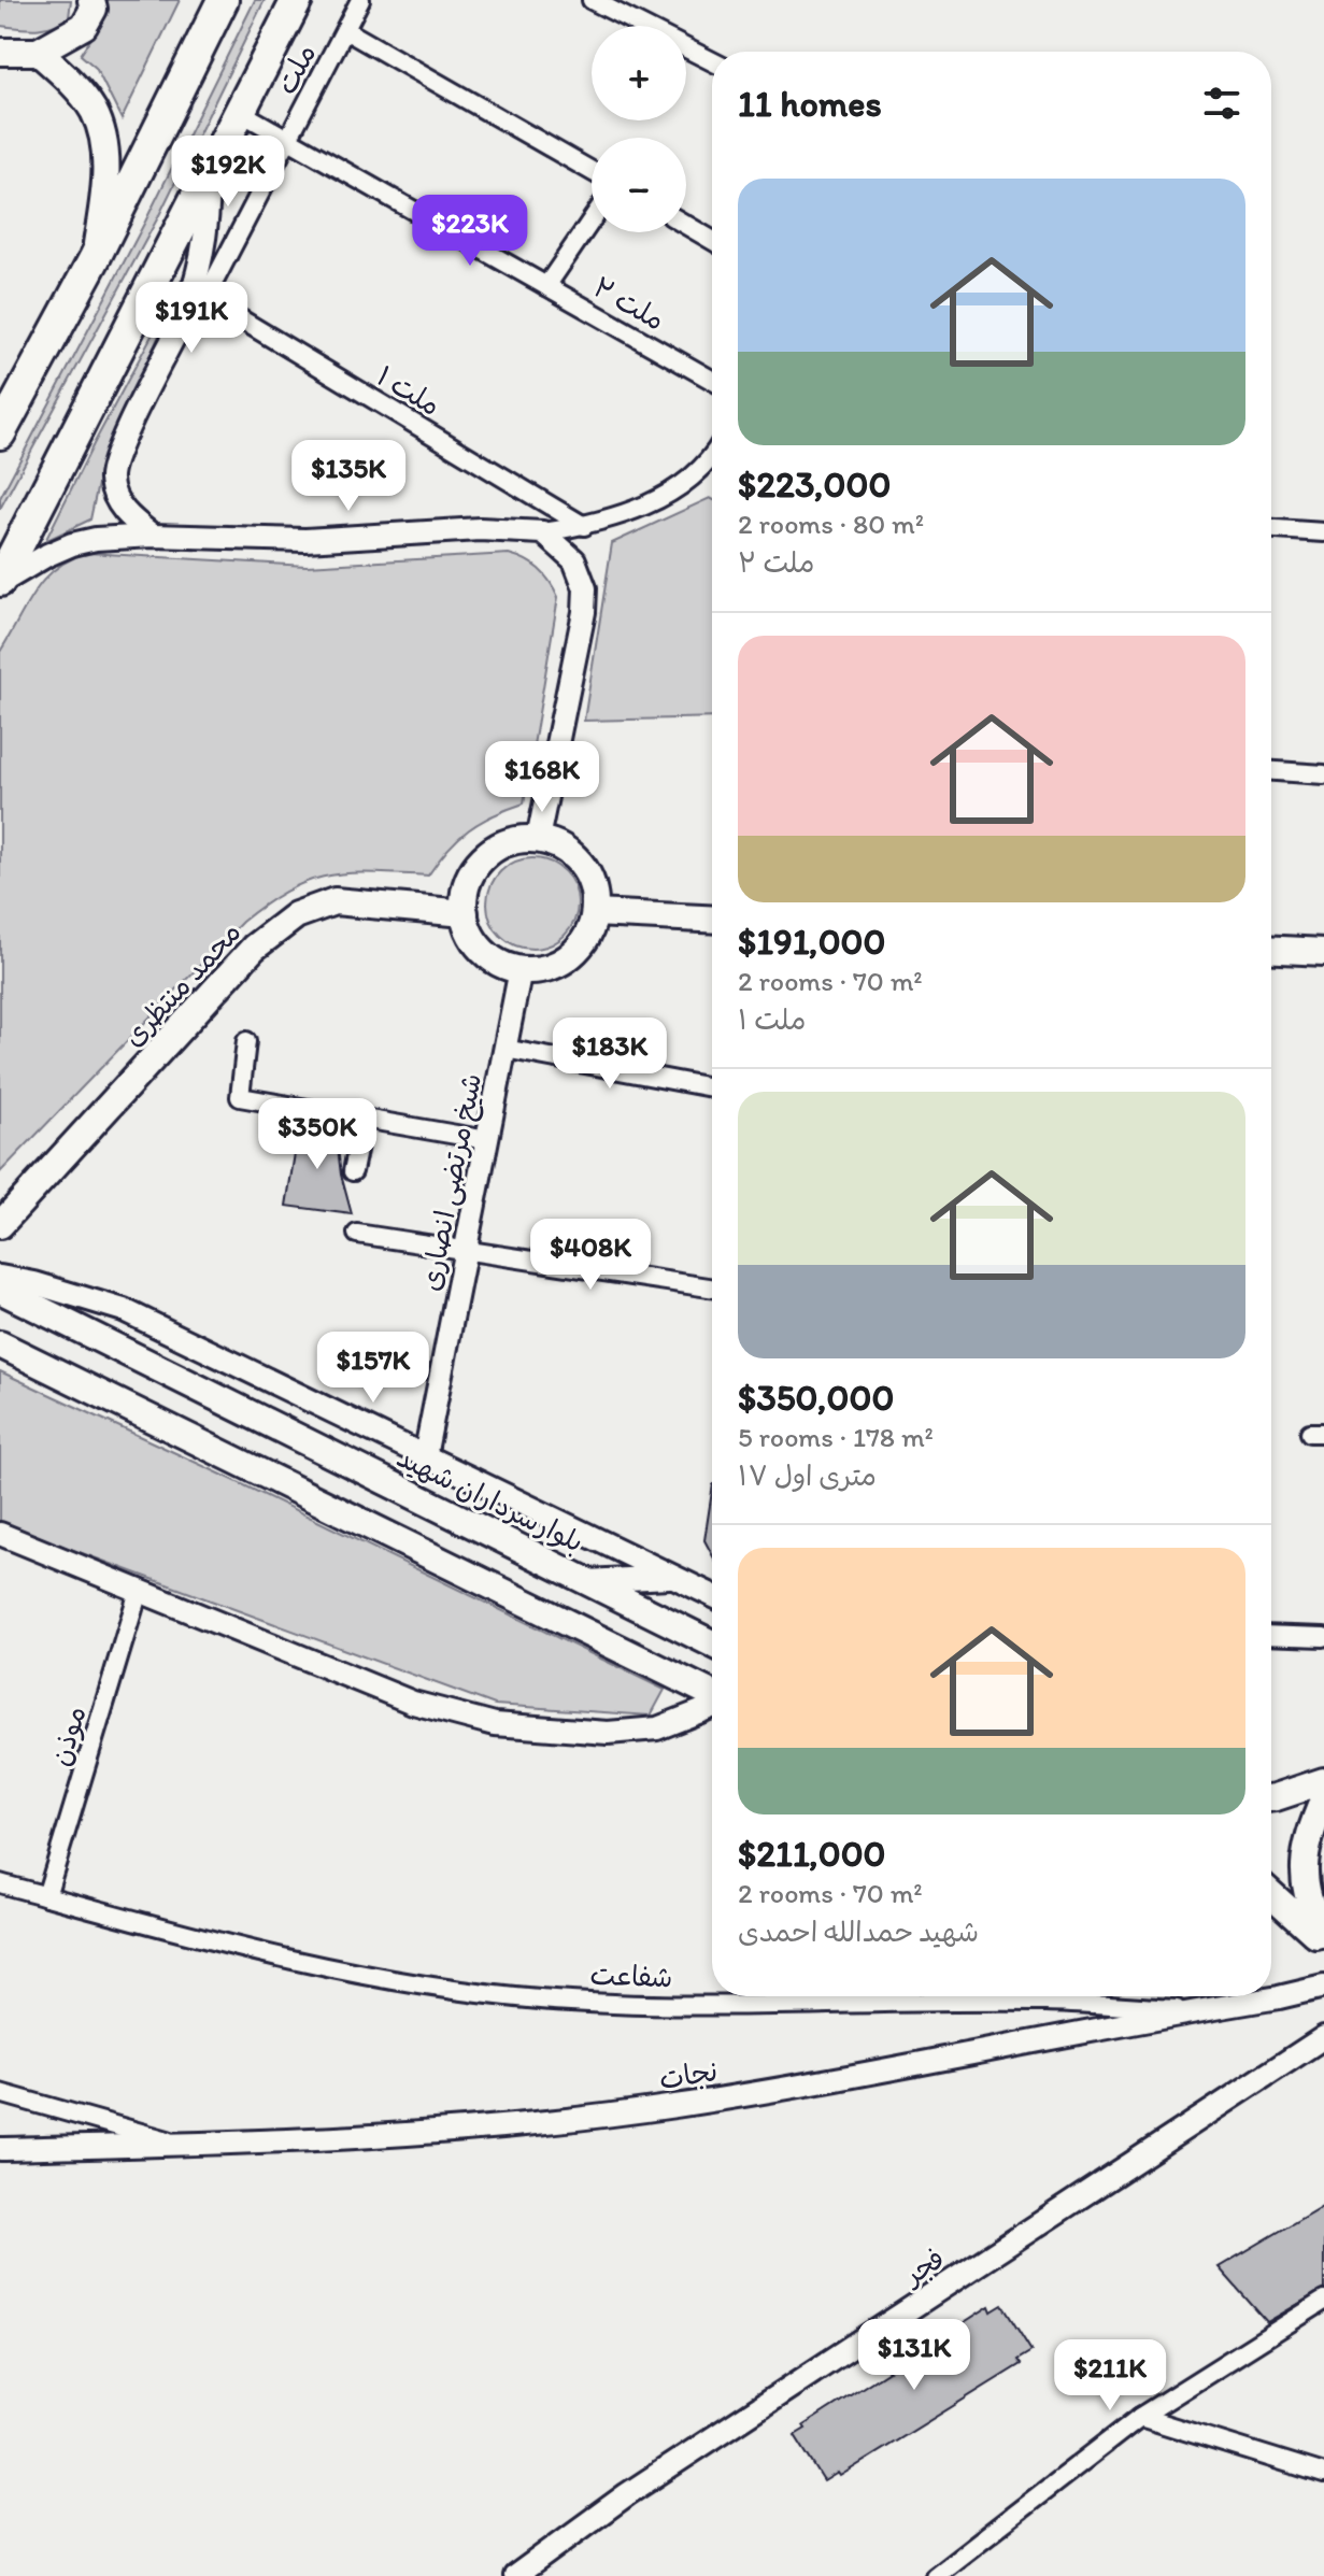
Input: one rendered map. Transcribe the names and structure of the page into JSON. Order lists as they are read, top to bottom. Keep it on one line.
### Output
{"streets":{"main road":["محمد منتظری","بلوارسرداران شهید"],"street":["ملت","ملت ۲","ملت ۱","شیخ مرتضی انصاری","موذن","شفاعت","نجات","فجر"]},"crossings":[["ملت","ملت ۲"],["ملت","ملت ۱"],["محمد منتظری","شیخ مرتضی انصاری"],["موذن","شفاعت"],["شفاعت","نجات"]],"page":{"map_buttons":["+","−"],"heading":"11 homes","price":["$192K","$223K","$191K","$135K","$168K","$183K","$350K","$408K","$157K","$131K","$211K"],"list":[{"name":"$223,000","note":"2 rooms · 80 m² · ملت ۲"},{"name":"$191,000","note":"2 rooms · 70 m² · ملت ۱"},{"name":"$350,000","note":"5 rooms · 178 m² · ۱۷ متری اول"},{"name":"$211,000","note":"2 rooms · 70 m² · شهید حمدالله احمدی"}]}}
